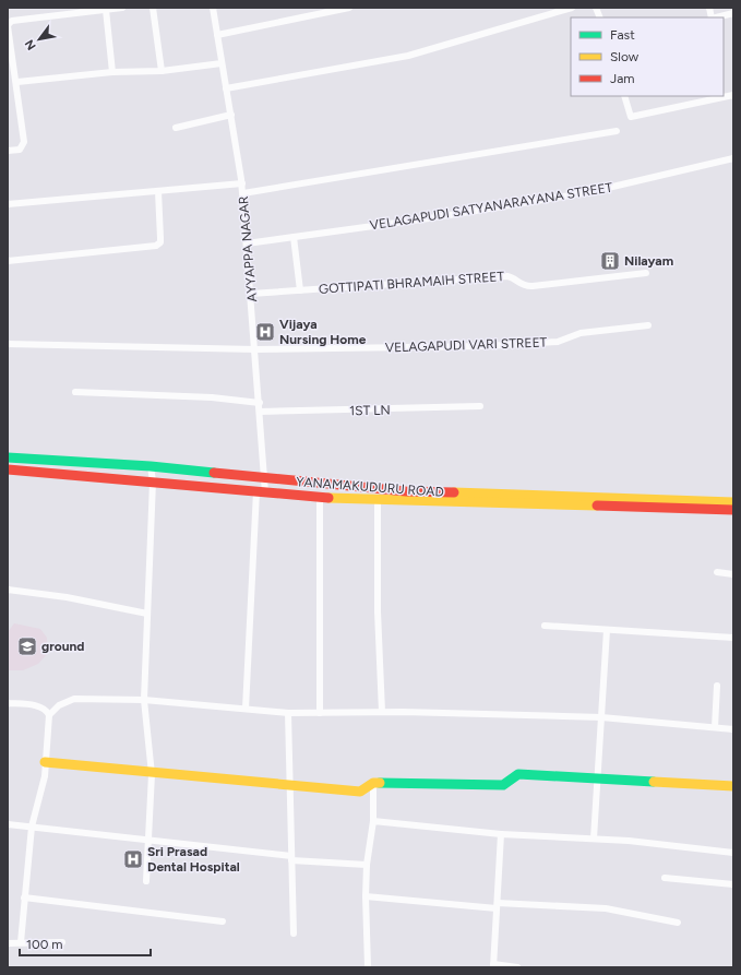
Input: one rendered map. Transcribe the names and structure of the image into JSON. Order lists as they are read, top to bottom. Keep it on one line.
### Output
{"streets":{"street":["VELAGAPUDI SATYANARAYANA STREET","AYYAPPA NAGAR","GOTTIPATI BHRAMAIH STREET","VELAGAPUDI VARI STREET","1ST LN","YANAMAKUDURU ROAD"]},"crossings":[["VELAGAPUDI SATYANARAYANA STREET","AYYAPPA NAGAR"],["AYYAPPA NAGAR","GOTTIPATI BHRAMAIH STREET"],["AYYAPPA NAGAR","VELAGAPUDI VARI STREET"],["AYYAPPA NAGAR","1ST LN"],["AYYAPPA NAGAR","YANAMAKUDURU ROAD"]],"places":{"building":["Nilayam"],"hospital":["Vijaya Nursing Home","Sri Prasad Dental Hospital"],"school or university":["ground"]},"legend":["Fast","Slow","Jam"],"scale_bar":"100 m","north":"bottom left"}
